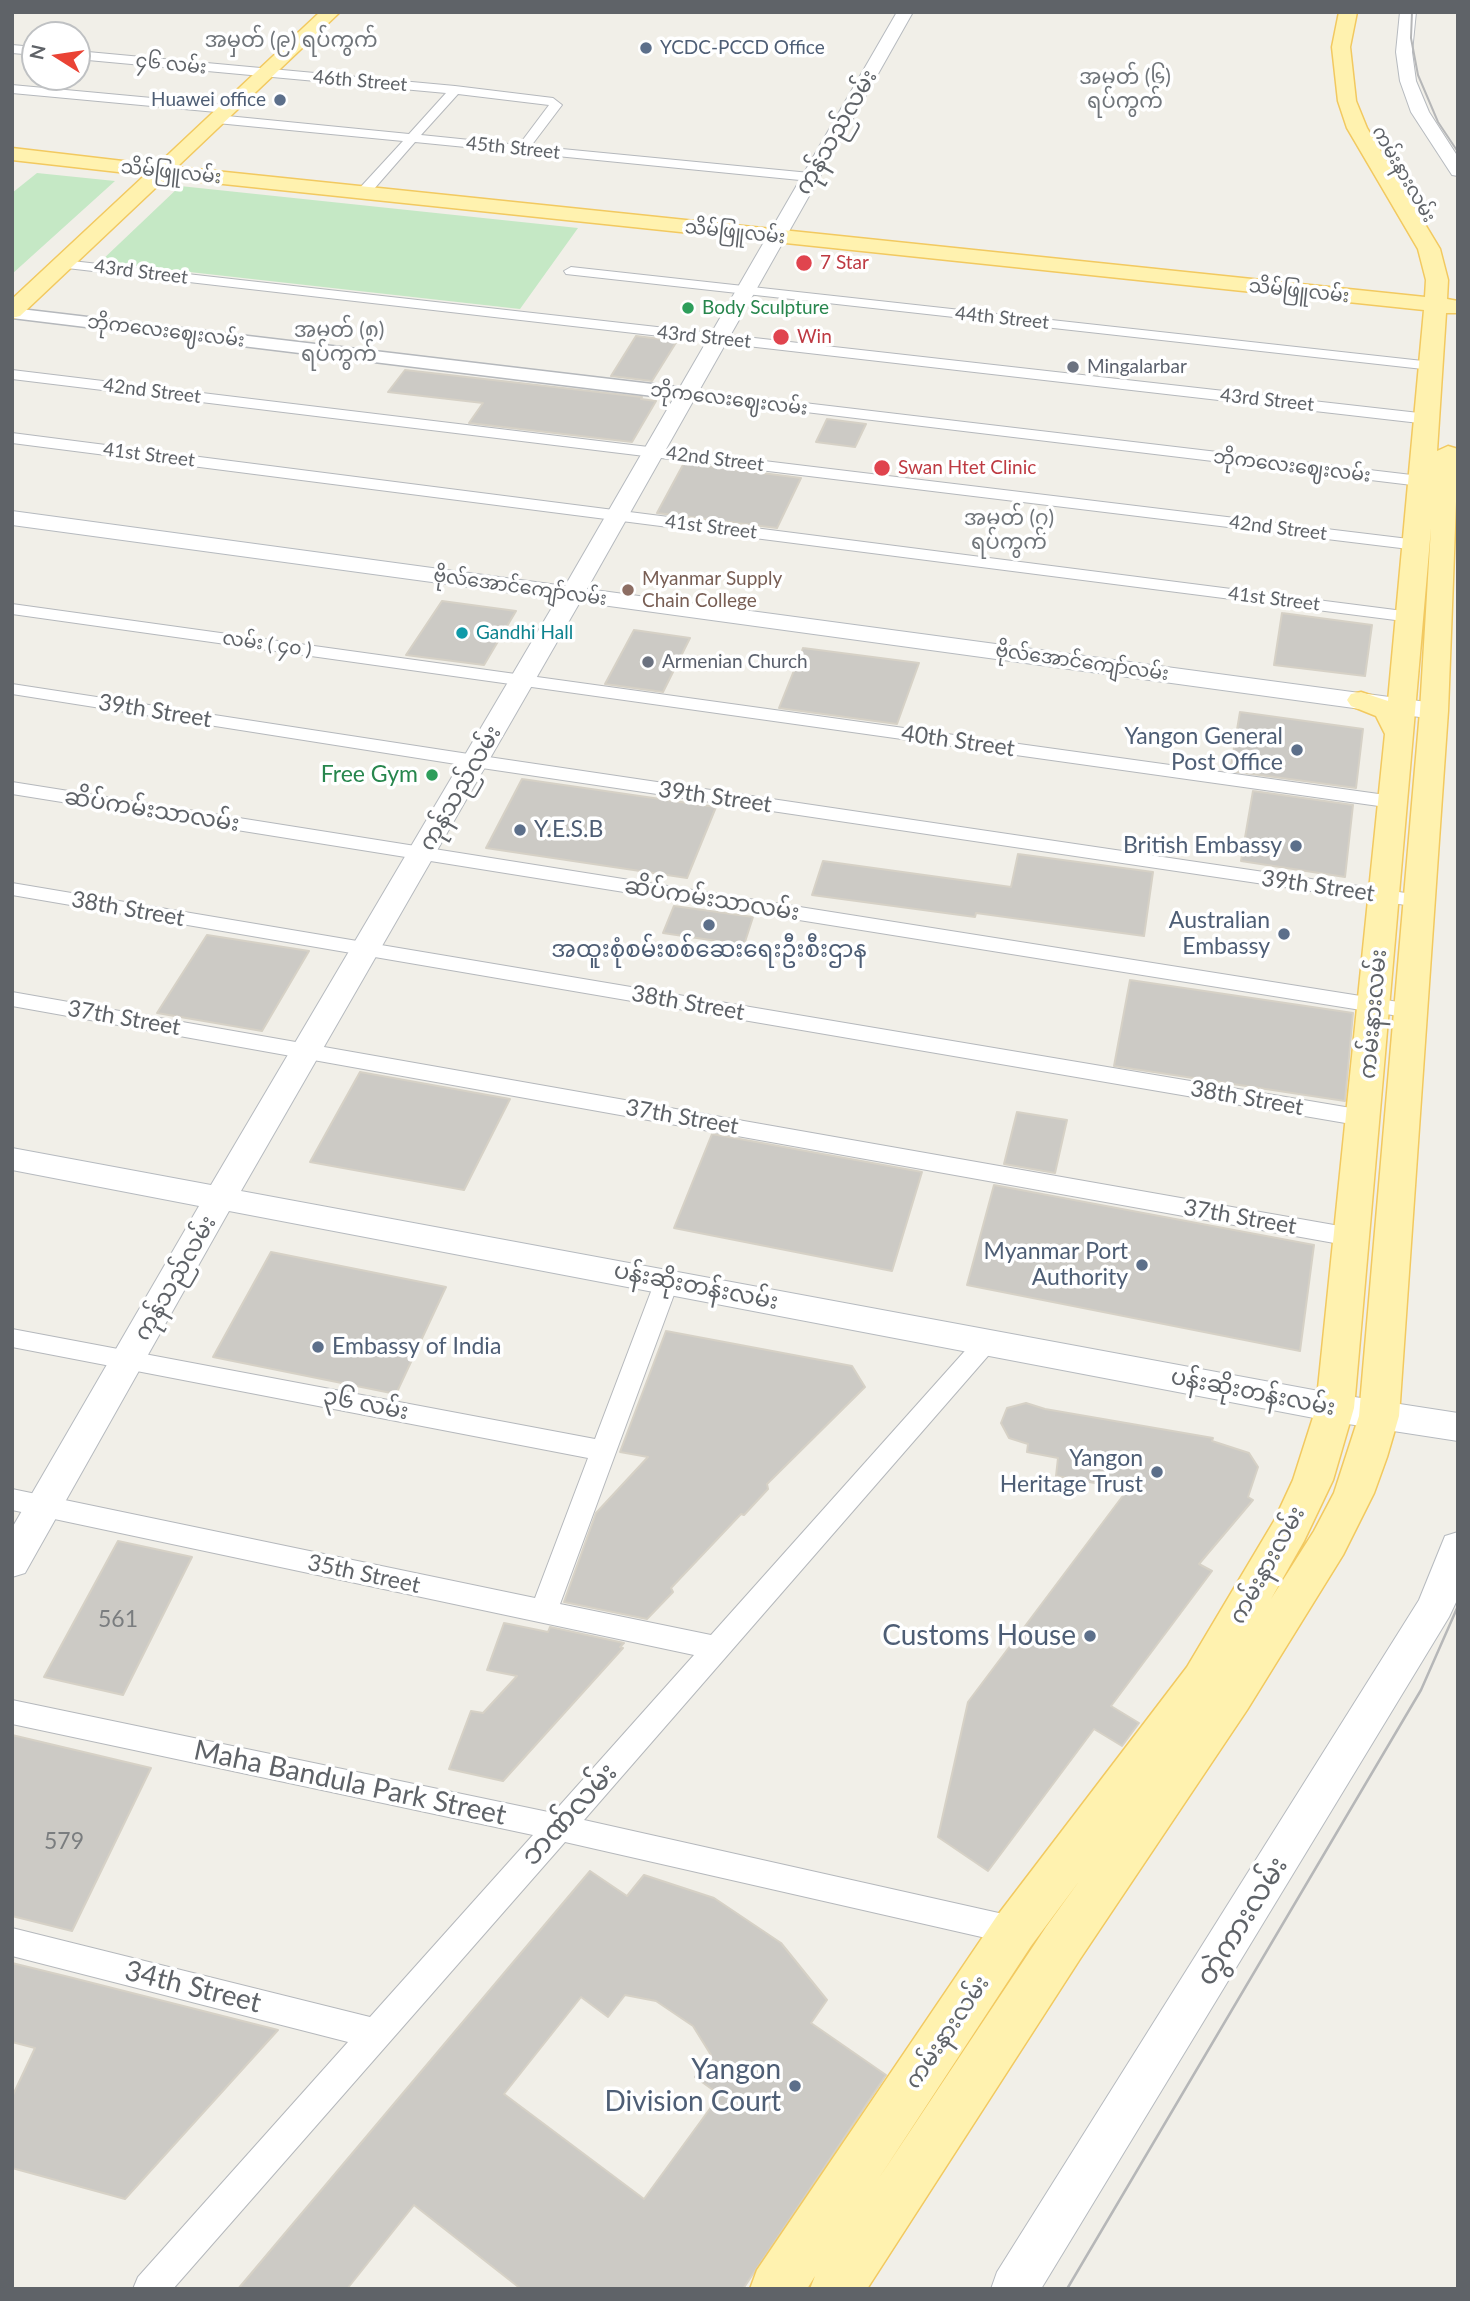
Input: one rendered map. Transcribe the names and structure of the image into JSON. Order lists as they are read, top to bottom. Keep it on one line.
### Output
{"streets":{"main road":["ကုန်သည်လမ်း","သိမ်ဖြူလမ်း","ကမ်းနားလမ်း","ဗိုလ်အောင်ကျော်လမ်း","ပန်းဆိုးတန်းလမ်း","တွဲကားလမ်း"],"street":["၄၆ လမ်း","46th Street","45th Street","43rd Street","44th Street","ဘိုကလေးဈေးလမ်း","42nd Street","41st Street","လမ်း ( ၄၀ )","39th Street","40th Street","ဆိပ်ကမ်းသာလမ်း","38th Street","37th Street","၃၆ လမ်း","35th Street","Maha Bandula Park Street","ဘဏ်လမ်း","34th Street"]},"crossings":[["၄၆ လမ်း","46th Street"],["46th Street","45th Street"],["ကုန်သည်လမ်း","45th Street"],["ကုန်သည်လမ်း","သိမ်ဖြူလမ်း"],["ကုန်သည်လမ်း","43rd Street"],["ကုန်သည်လမ်း","44th Street"],["ကုန်သည်လမ်း","ဘိုကလေးဈေးလမ်း"],["ကုန်သည်လမ်း","42nd Street"],["ကုန်သည်လမ်း","41st Street"],["ကုန်သည်လမ်း","ဗိုလ်အောင်ကျော်လမ်း"],["ကုန်သည်လမ်း","လမ်း ( ၄၀ )"],["ကုန်သည်လမ်း","39th Street"],["ကုန်သည်လမ်း","40th Street"],["ကုန်သည်လမ်း","ဆိပ်ကမ်းသာလမ်း"],["ကုန်သည်လမ်း","38th Street"],["ကုန်သည်လမ်း","37th Street"],["ကုန်သည်လမ်း","ပန်းဆိုးတန်းလမ်း"],["ကုန်သည်လမ်း","၃၆ လမ်း"],["ကုန်သည်လမ်း","35th Street"],["သိမ်ဖြူလမ်း","ကမ်းနားလမ်း"],["ကမ်းနားလမ်း","43rd Street"],["ကမ်းနားလမ်း","44th Street"],["ကမ်းနားလမ်း","ဘိုကလေးဈေးလမ်း"],["ကမ်းနားလမ်း","42nd Street"],["ကမ်းနားလမ်း","41st Street"],["ကမ်းနားလမ်း","39th Street"],["ကမ်းနားလမ်း","40th Street"],["ကမ်းနားလမ်း","ဆိပ်ကမ်းသာလမ်း"],["ကမ်းနားလမ်း","38th Street"],["ကမ်းနားလမ်း","37th Street"],["ကမ်းနားလမ်း","ပန်းဆိုးတန်းလမ်း"],["ကမ်းနားလမ်း","Maha Bandula Park Street"],["လမ်း ( ၄၀ )","40th Street"],["ပန်းဆိုးတန်းလမ်း","ဘဏ်လမ်း"],["35th Street","ဘဏ်လမ်း"],["Maha Bandula Park Street","ဘဏ်လမ်း"],["ဘဏ်လမ်း","34th Street"]],"districts":["အမှတ် (၉) ရပ်ကွက်","အမှတ် (၆) ရပ်ကွက်","အမှတ် (၈) ရပ်ကွက်","အမှတ် (၇) ရပ်ကွက်"],"places":["YCDC-PCCD Office","Huawei office","7 Star","Body Sculpture","Win","Mingalarbar","Swan Htet Clinic","Myanmar Supply Chain College","Gandhi Hall","Armenian Church","Yangon General Post Office","Free Gym","Y.E.S.B","British Embassy","အထူးစုံစမ်းစစ်ဆေးရေးဦးစီးဌာန","Australian Embassy","Myanmar Port Authority","Embassy of India","Yangon Heritage Trust","Customs House","Yangon Division Court"],"house_numbers":["561","579"],"north":"left"}
